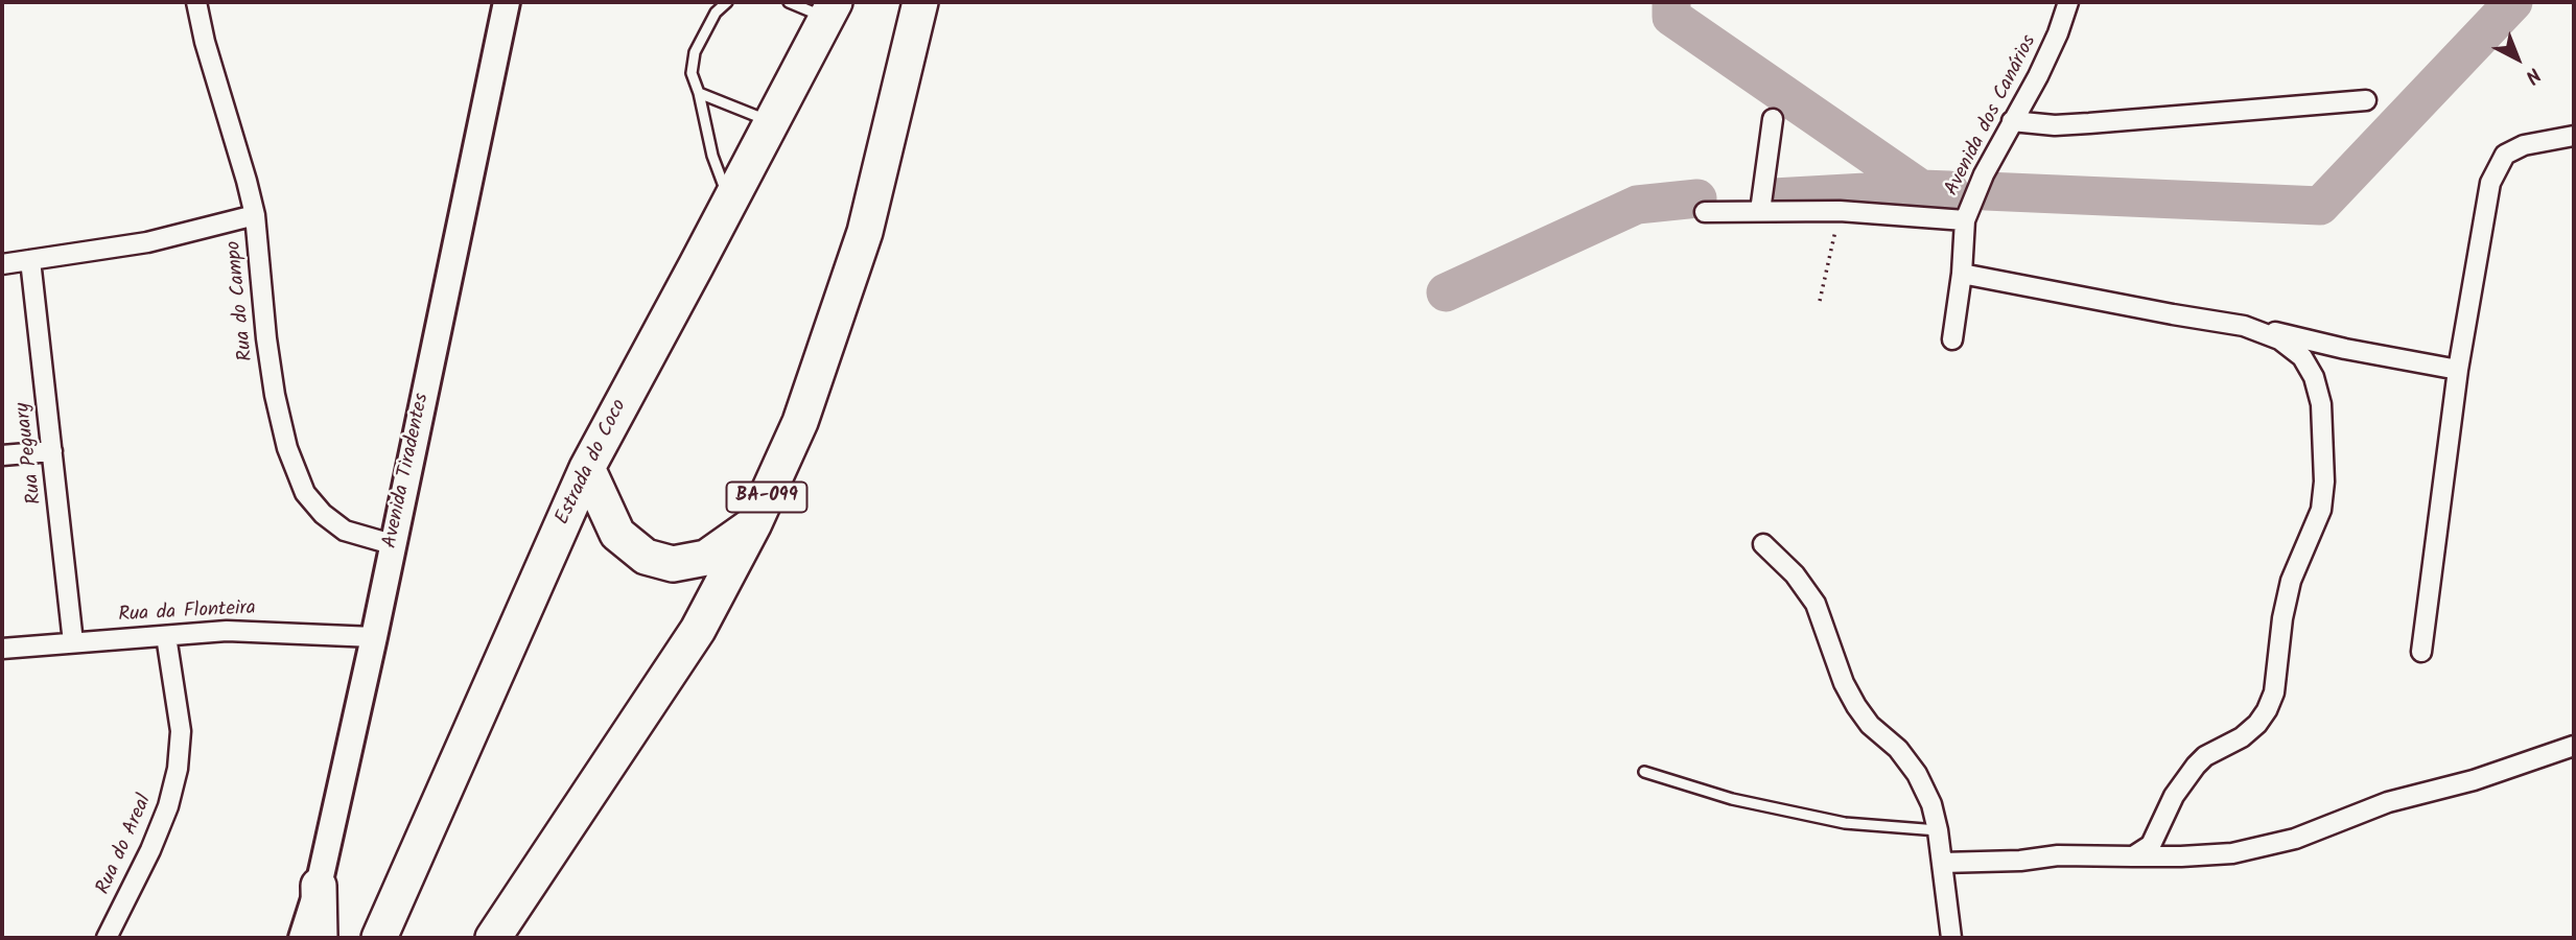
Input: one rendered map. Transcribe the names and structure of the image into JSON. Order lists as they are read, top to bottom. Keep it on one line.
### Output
{"streets":{"highway":["Estrada do Coco","BA-099"],"street":["Avenida dos Canários","Rua do Campo","Rua Peguary","Avenida Tiradentes","Rua da Flonteira","Rua do Areal"]},"crossings":[["Rua do Campo","Avenida Tiradentes"],["Rua Peguary","Rua da Flonteira"],["Avenida Tiradentes","Rua da Flonteira"],["Rua da Flonteira","Rua do Areal"]],"north":"bottom right"}
